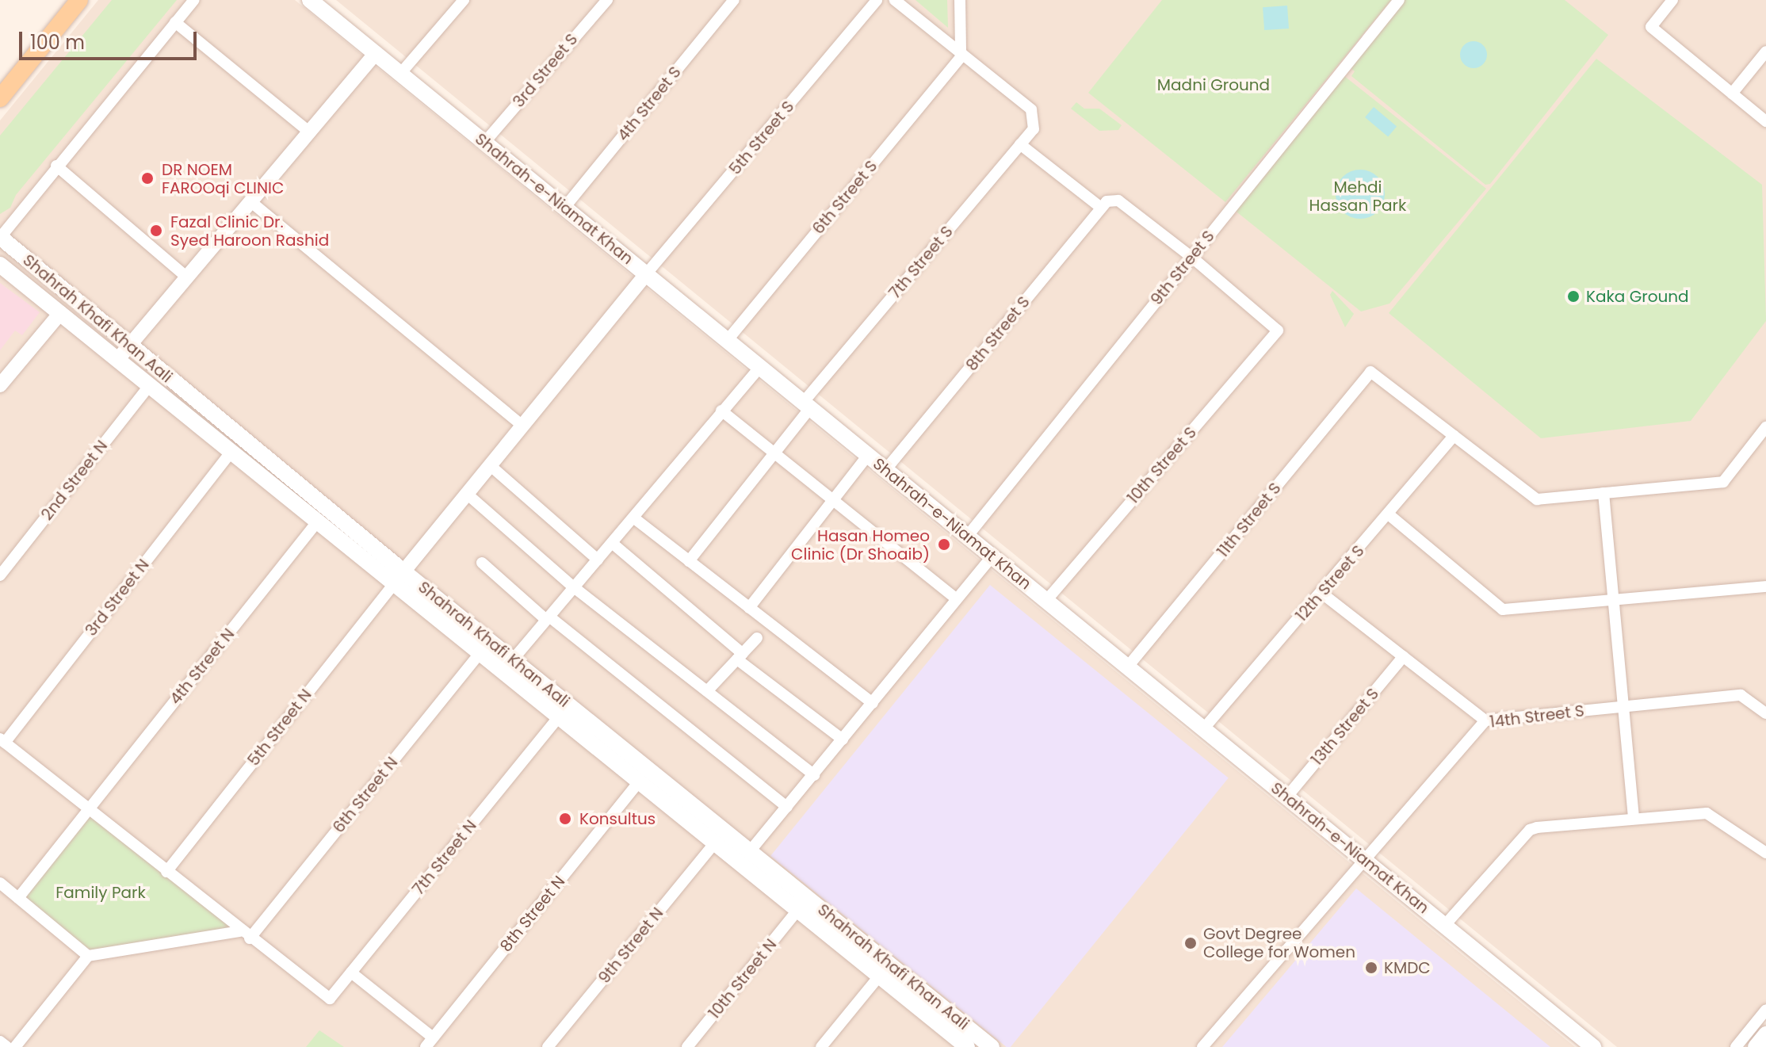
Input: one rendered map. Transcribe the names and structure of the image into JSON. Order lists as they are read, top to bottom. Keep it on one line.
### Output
{"streets":{"main road":["Shahrah-e-Niamat Khan","Shahrah Khafi Khan Aali"],"street":["3rd Street S","4th Street S","5th Street S","6th Street S","7th Street S","9th Street S","8th Street S","10th Street S","2nd Street N","11th Street S","12th Street S","3rd Street N","4th Street N","14th Street S","13th Street S","5th Street N","6th Street N","7th Street N","8th Street N","9th Street N","10th Street N"]},"crossings":[["3rd Street S","Shahrah-e-Niamat Khan"],["4th Street S","Shahrah-e-Niamat Khan"],["5th Street S","Shahrah-e-Niamat Khan"],["6th Street S","Shahrah-e-Niamat Khan"],["6th Street S","7th Street S"],["Shahrah-e-Niamat Khan","7th Street S"],["Shahrah-e-Niamat Khan","9th Street S"],["Shahrah-e-Niamat Khan","8th Street S"],["Shahrah-e-Niamat Khan","10th Street S"],["Shahrah-e-Niamat Khan","11th Street S"],["Shahrah-e-Niamat Khan","12th Street S"],["Shahrah-e-Niamat Khan","14th Street S"],["Shahrah-e-Niamat Khan","13th Street S"],["9th Street S","8th Street S"],["9th Street S","10th Street S"],["Shahrah Khafi Khan Aali","2nd Street N"],["Shahrah Khafi Khan Aali","3rd Street N"],["Shahrah Khafi Khan Aali","4th Street N"],["Shahrah Khafi Khan Aali","5th Street N"],["Shahrah Khafi Khan Aali","6th Street N"],["Shahrah Khafi Khan Aali","7th Street N"],["Shahrah Khafi Khan Aali","8th Street N"],["Shahrah Khafi Khan Aali","9th Street N"],["Shahrah Khafi Khan Aali","10th Street N"],["8th Street S","10th Street S"],["11th Street S","12th Street S"],["6th Street N","7th Street N"]],"parks":["Madni Ground","Mehdi Hassan Park","Family Park"],"places":["DR NOEM FAROOqi CLINIC","Fazal Clinic Dr. Syed Haroon Rashid","Kaka Ground","Hasan Homeo Clinic (Dr Shoaib)","Konsultus","Govt Degree College for Women","KMDC"],"scale_bar":"100 m"}
